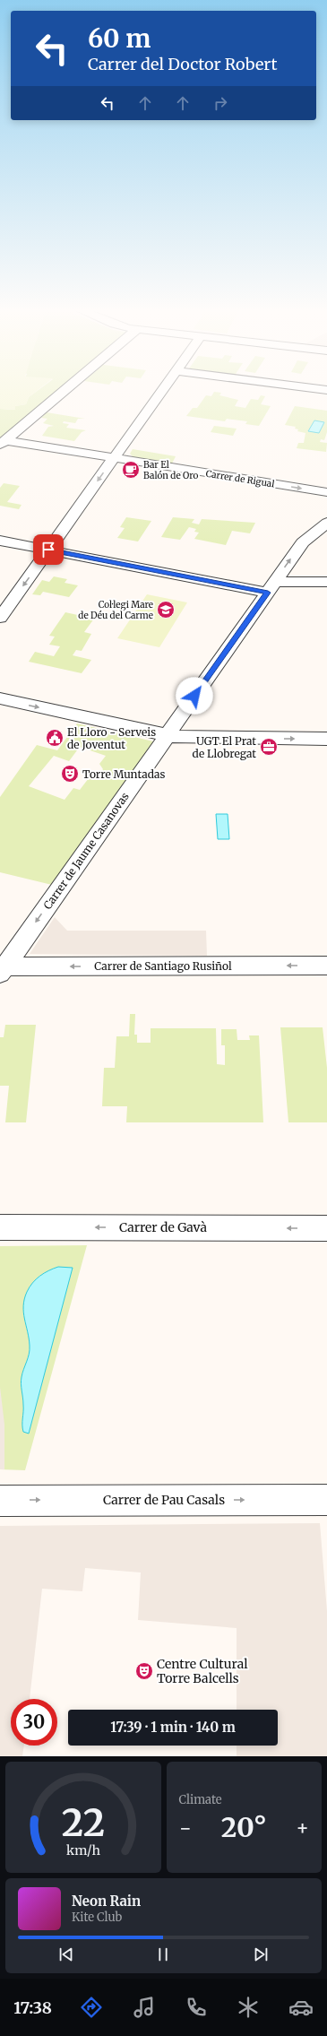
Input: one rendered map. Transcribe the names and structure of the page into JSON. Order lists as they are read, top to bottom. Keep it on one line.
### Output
{"streets":{"street":["Carrer de Rigual","Carrer de Jaume Casanovas","Carrer de Santiago Rusiñol","Carrer de Gavà","Carrer de Pau Casals"]},"crossings":[["Carrer de Jaume Casanovas","Carrer de Santiago Rusiñol"]],"one_way":["Carrer de Santiago Rusiñol","Carrer de Gavà","Carrer de Pau Casals"],"places":{"cafe":["Bar El Balón de Oro"],"school or university":["Col·legi Mare de Déu del Carme"],"public building":["El Lloro - Serveis de Joventut"],"office":["UGT El Prat de Llobregat"],"theatre":["Torre Muntadas","Centre Cultural Torre Balcells"]},"page":{"turn":["60 m","Carrer del Doctor Robert"],"limit":"30","trip":"17:39 · 1 min · 140 m","tile":"Climate","heat":["−","20°","+"],"song":["Neon Rain","Kite Club"],"tabs":"17:38","gauge":["22","km/h"]}}
